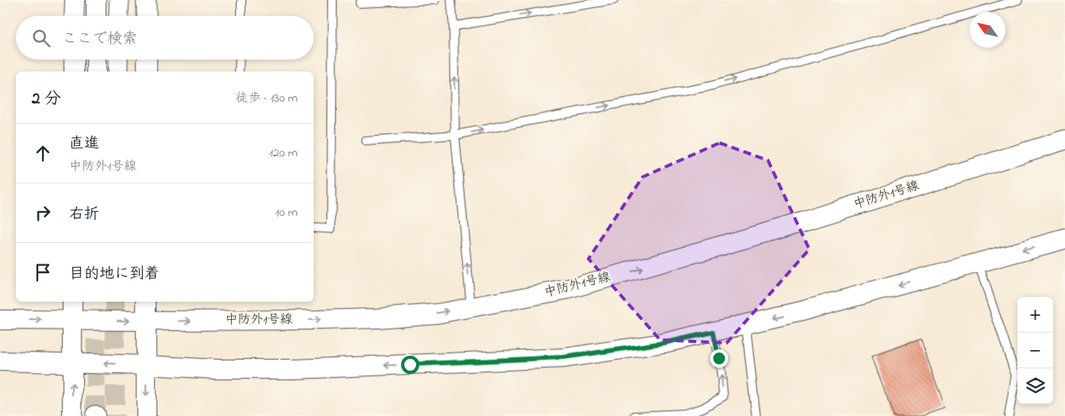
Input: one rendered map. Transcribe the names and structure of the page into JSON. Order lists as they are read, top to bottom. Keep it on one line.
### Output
{"streets":{"street":["中防外1号線"]},"north":"top left","page":{"search":"ここで検索","heading":["2 分","徒歩 · 130 m"],"list":[["直進","中防外1号線","120 m"],["右折","10 m"],"目的地に到着"],"map_buttons":["+","−"]}}
